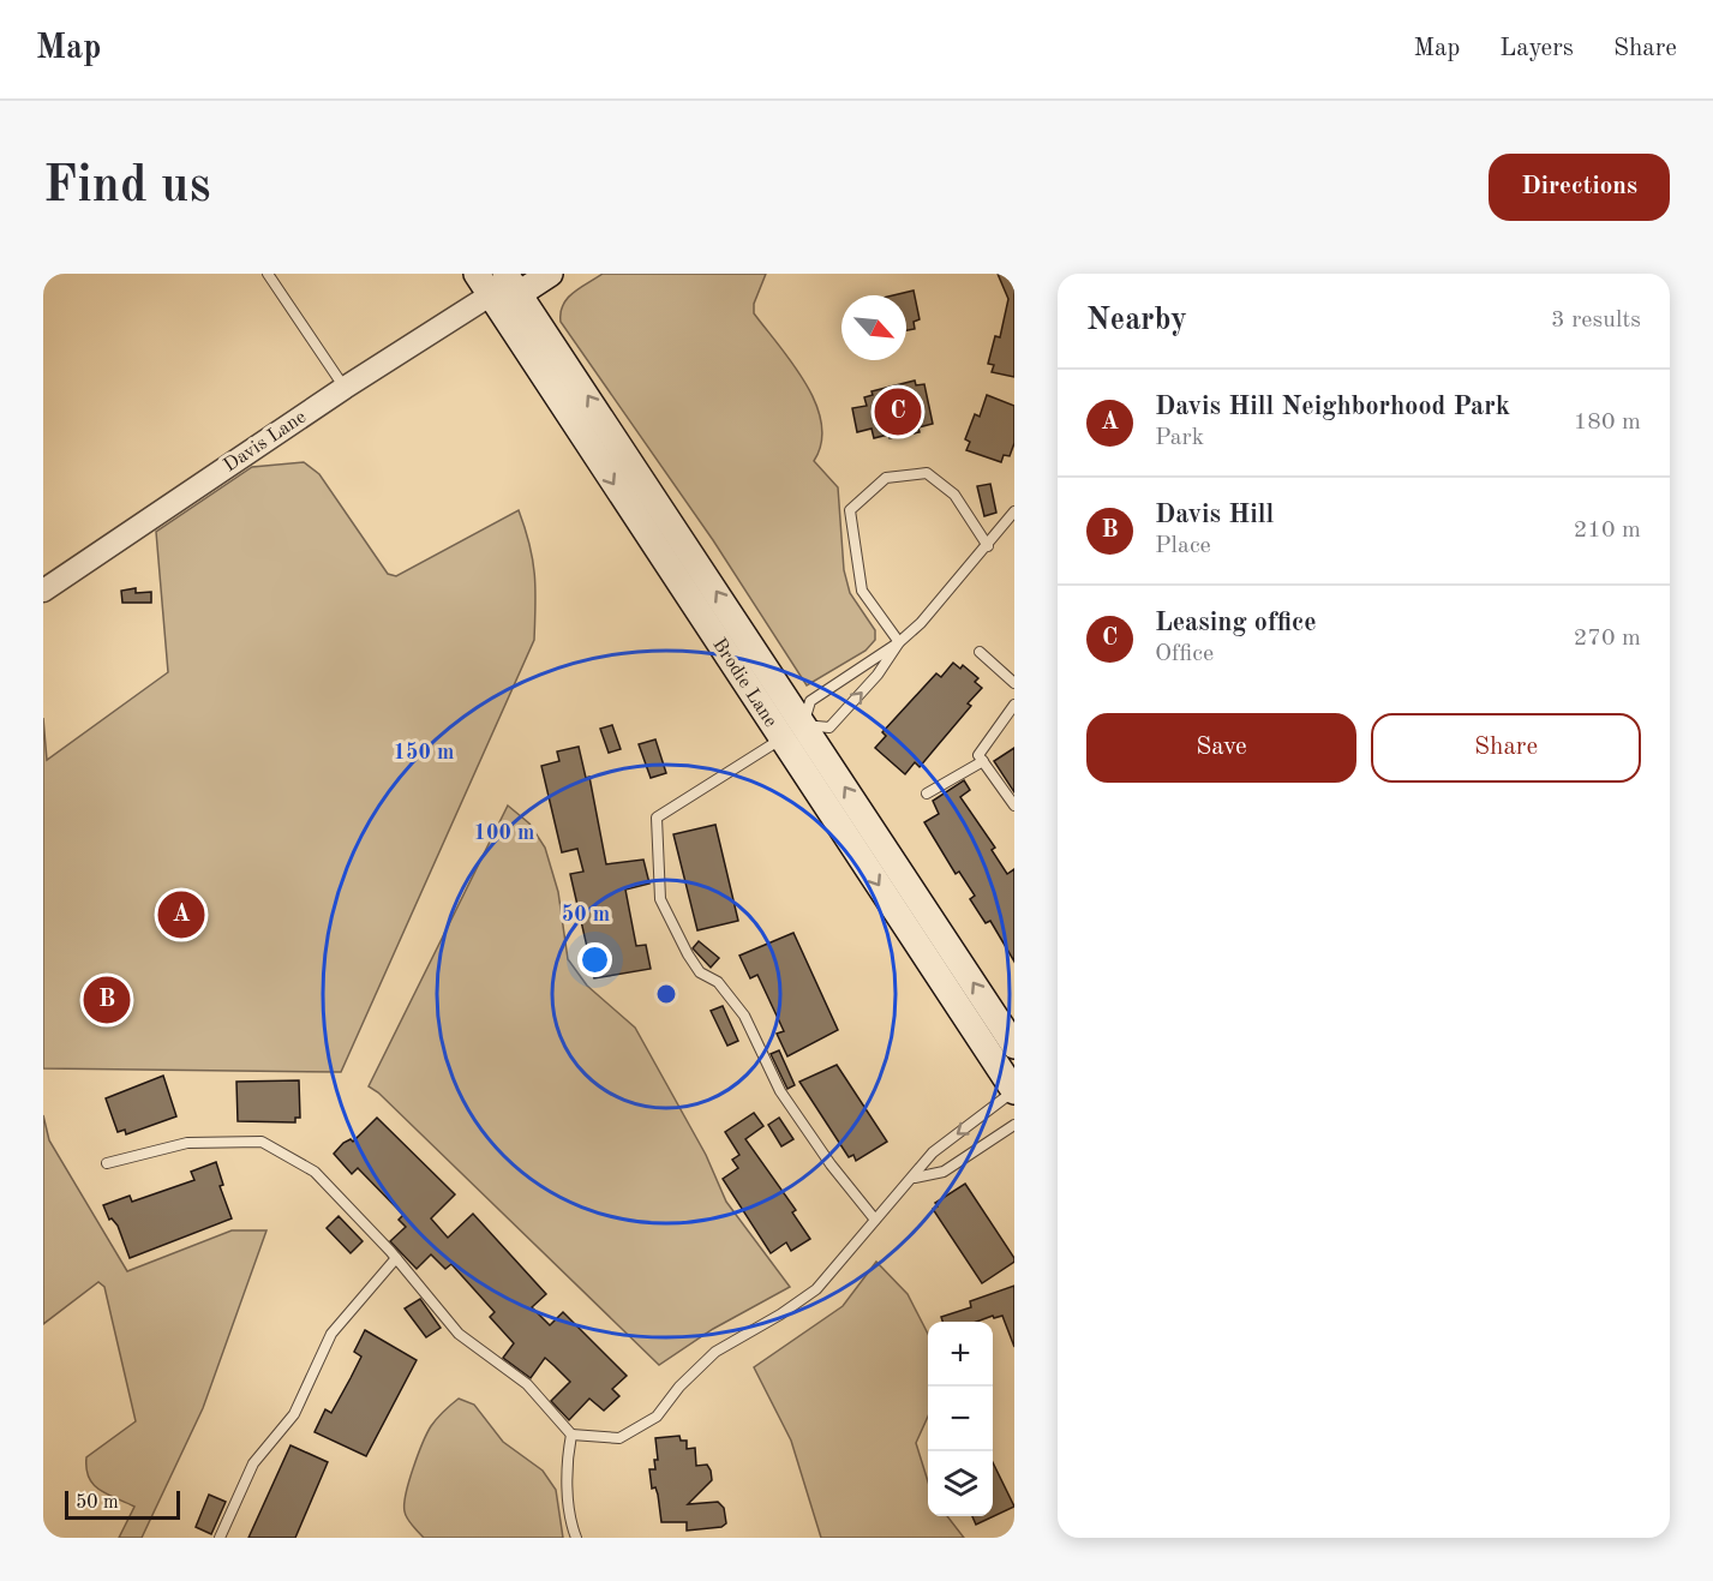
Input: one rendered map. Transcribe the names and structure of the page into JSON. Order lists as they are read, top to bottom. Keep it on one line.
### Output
{"streets":{"main road":["Davis Lane","Brodie Lane"]},"crossings":[["Davis Lane","Brodie Lane"]],"scale_bar":"50 m","north":"bottom right","page":{"header":"Map","nav":["Map","Layers","Share"],"buttons":["Directions",["Save","Share"]],"title":"Find us","heading":["Nearby","3 results"],"list":[{"mark":"A","name":"Davis Hill Neighborhood Park","note":"Park","value":"180 m"},{"mark":"B","name":"Davis Hill","note":"Place","value":"210 m"},{"mark":"C","name":"Leasing office","note":"Office","value":"270 m"}],"pins":["C","A","B"],"map_buttons":["+","−"],"scale":"50 m"},"rings":["150 m","100 m","50 m"]}
